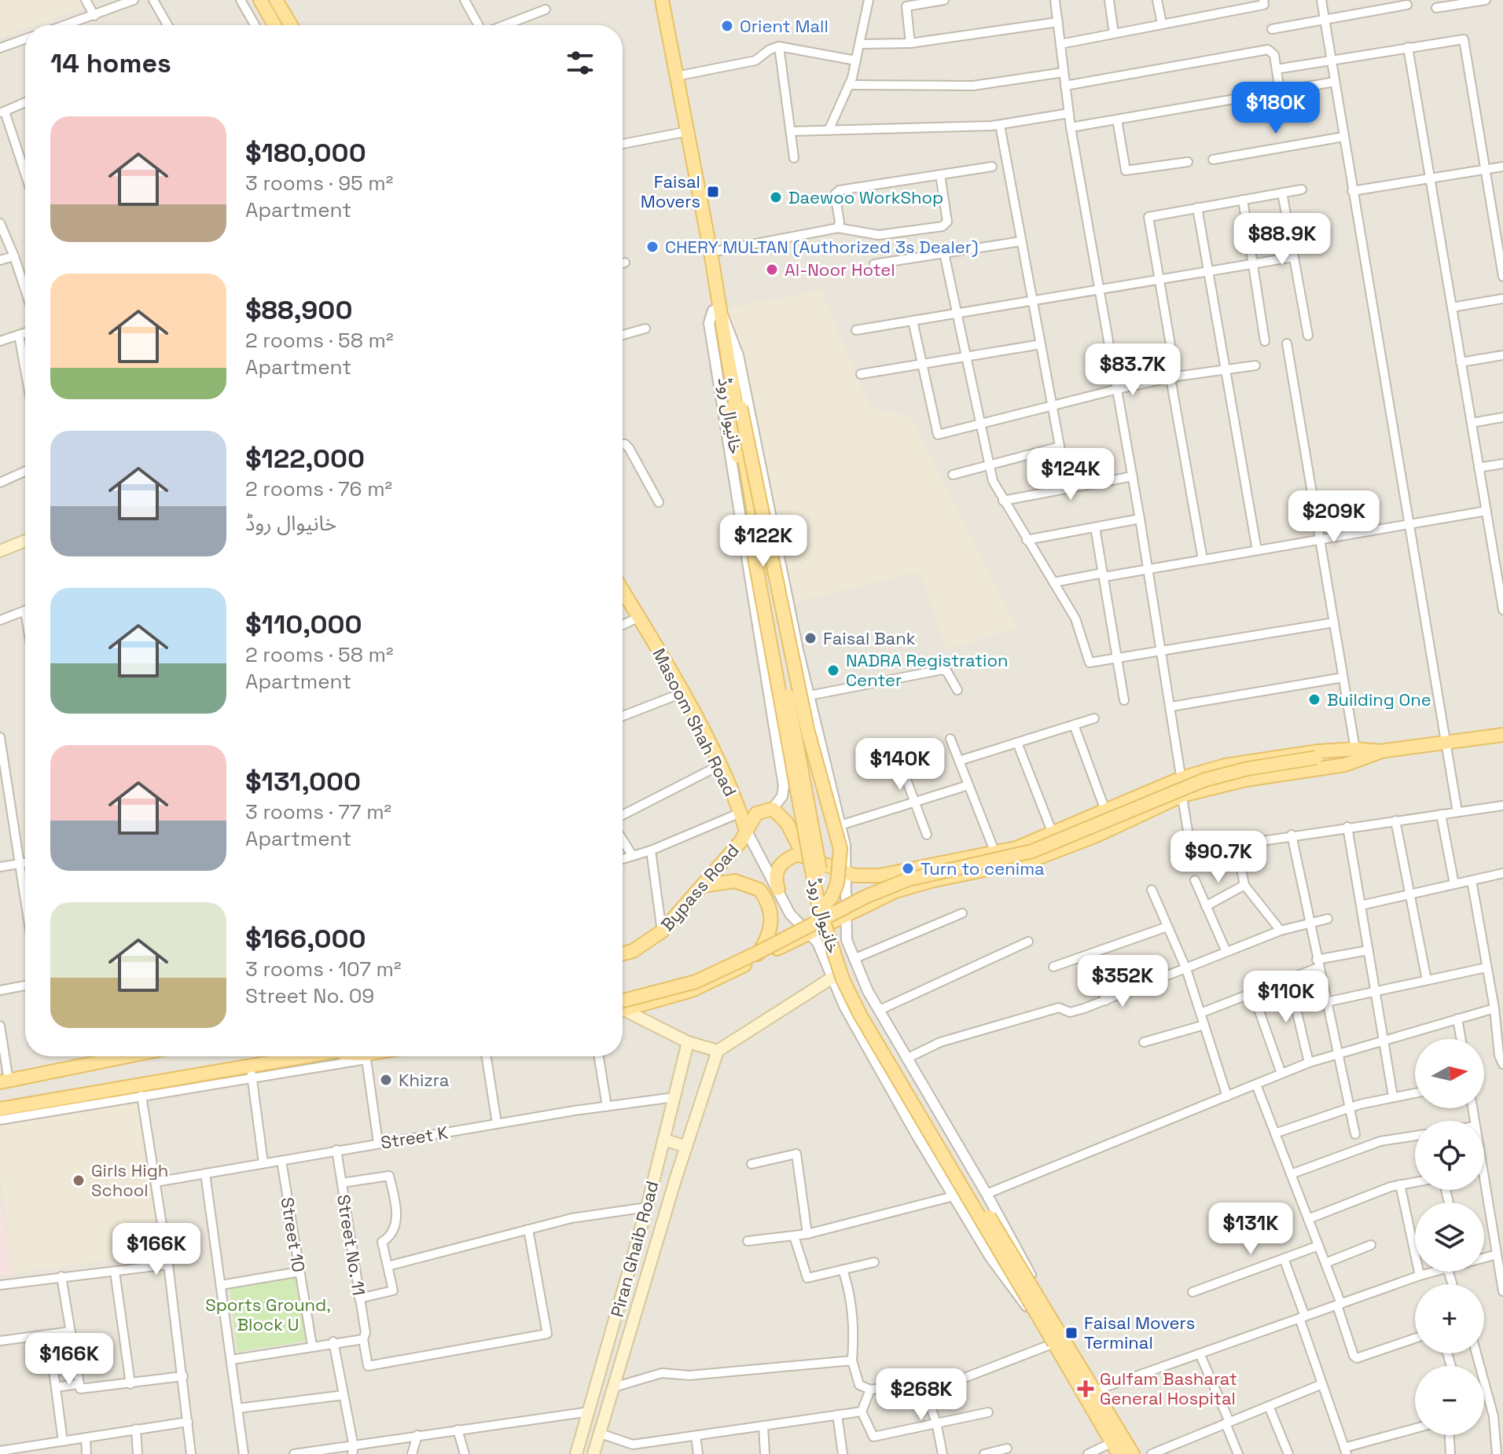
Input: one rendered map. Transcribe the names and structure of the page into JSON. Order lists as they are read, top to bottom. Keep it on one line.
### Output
{"streets":{"main road":["خانیوال روڈ","Masoom Shah Road","Bypass Road","Piran Ghaib Road"],"street":["Street K","Street 10","Street No. 11"]},"crossings":[["Masoom Shah Road","Bypass Road"],["Street K","Street 10"],["Street K","Street No. 11"],["Street K","Piran Ghaib Road"]],"parks":["Sports Ground, Block U"],"places":{"other":["Orient Mall","Daewoo WorkShop","CHERY MULTAN (Authorized 3s Dealer)","Al-Noor Hotel","Faisal Bank","NADRA Registration Center","Building One","Turn to cenima","Khizra","Girls High School"],"transit":["Faisal Movers","Faisal Movers Terminal"],"health":["Gulfam Basharat General Hospital"]},"north":"right","page":{"heading":"14 homes","price":["$180K","$88.9K","$83.7K","$124K","$209K","$122K","$140K","$90.7K","$352K","$110K","$131K","$166K","$166K","$268K"],"list":[{"name":"$180,000","note":"3 rooms · 95 m² · Apartment"},{"name":"$88,900","note":"2 rooms · 58 m² · Apartment"},{"name":"$122,000","note":"2 rooms · 76 m² · خانیوال روڈ"},{"name":"$110,000","note":"2 rooms · 58 m² · Apartment"},{"name":"$131,000","note":"3 rooms · 77 m² · Apartment"},{"name":"$166,000","note":"3 rooms · 107 m² · Street No. 09"}],"map_buttons":["+","−"]}}
